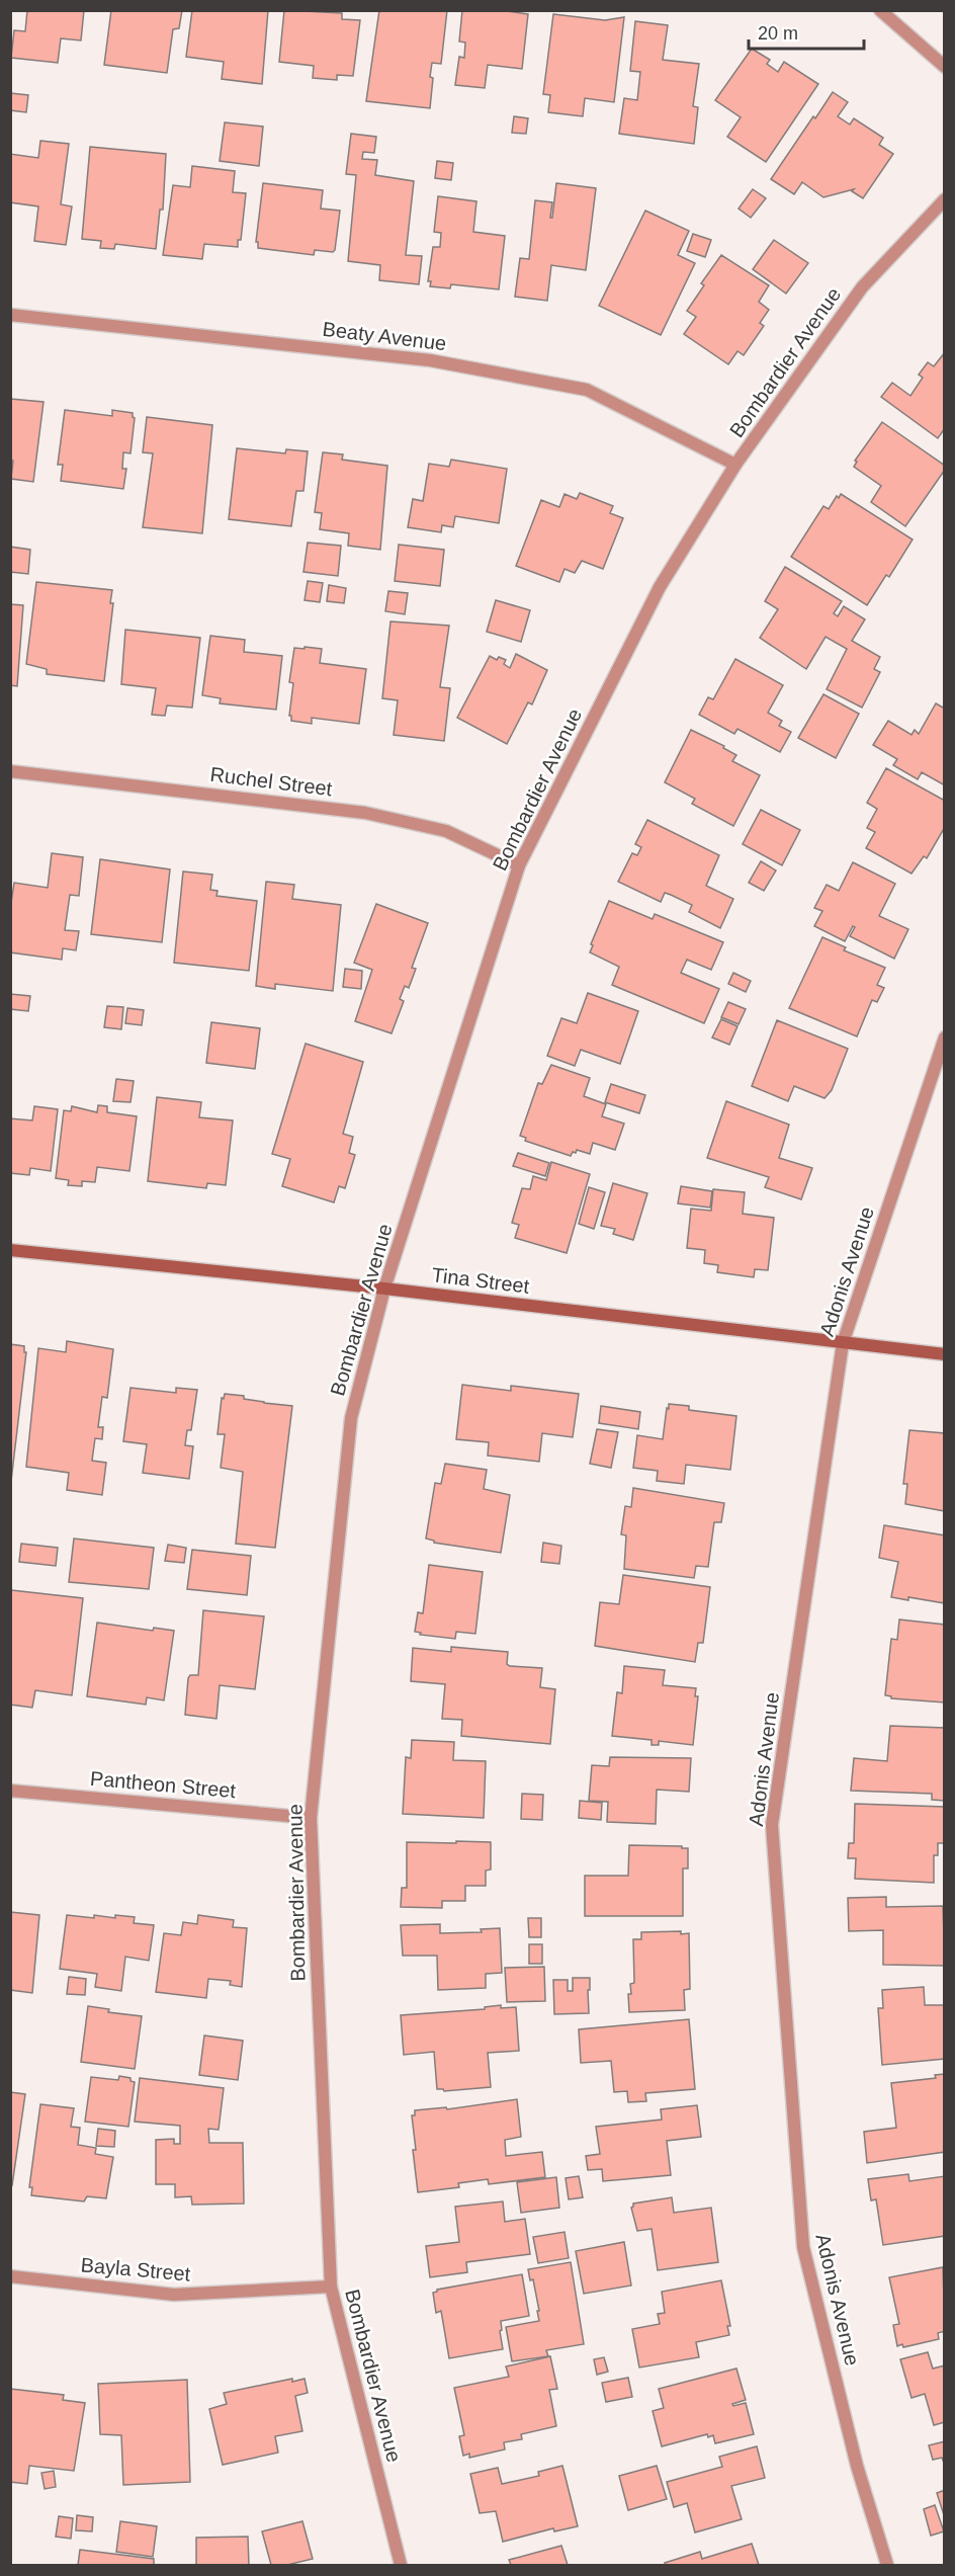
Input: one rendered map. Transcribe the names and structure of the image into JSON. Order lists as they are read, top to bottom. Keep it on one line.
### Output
{"streets":{"street":["Beaty Avenue","Bombardier Avenue","Ruchel Street","Adonis Avenue","Tina Street","Pantheon Street","Bayla Street"]},"crossings":[["Beaty Avenue","Bombardier Avenue"],["Bombardier Avenue","Ruchel Street"],["Bombardier Avenue","Tina Street"],["Bombardier Avenue","Pantheon Street"],["Bombardier Avenue","Bayla Street"],["Adonis Avenue","Tina Street"]],"scale_bar":"20 m"}
